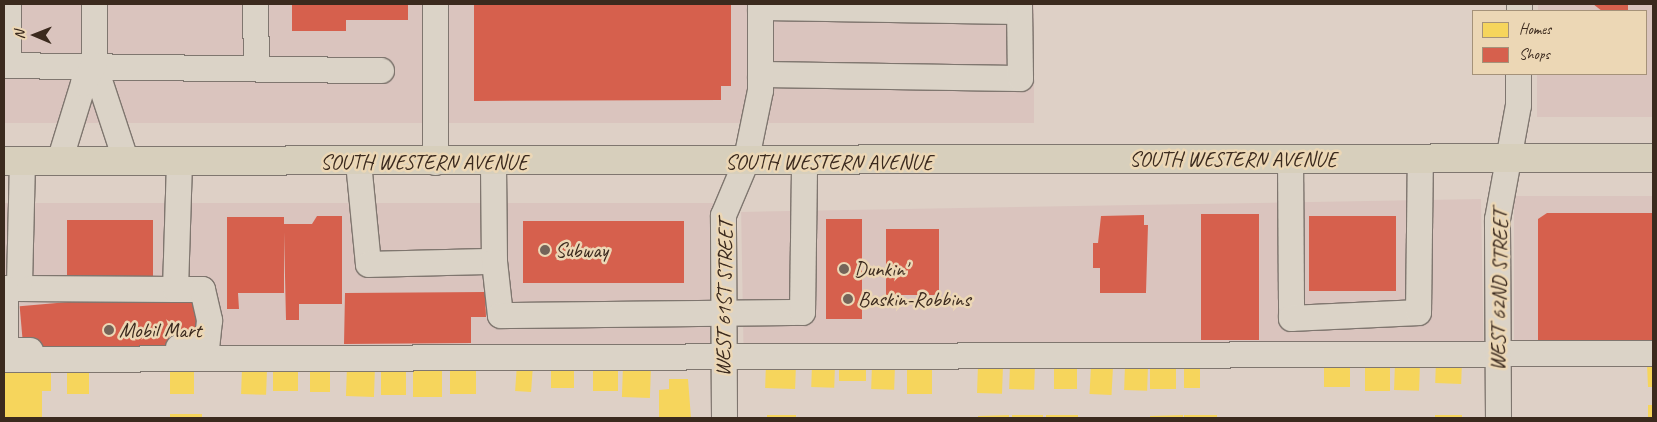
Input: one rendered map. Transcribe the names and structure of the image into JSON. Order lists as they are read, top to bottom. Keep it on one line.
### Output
{"streets":{"main road":["SOUTH WESTERN AVENUE"],"street":["WEST 62ND STREET","WEST 61ST STREET"]},"crossings":[["SOUTH WESTERN AVENUE","WEST 62ND STREET"],["SOUTH WESTERN AVENUE","WEST 61ST STREET"]],"places":["Subway","Dunkin'","Baskin-Robbins","Mobil Mart"],"legend":["Homes","Shops"],"north":"left"}
